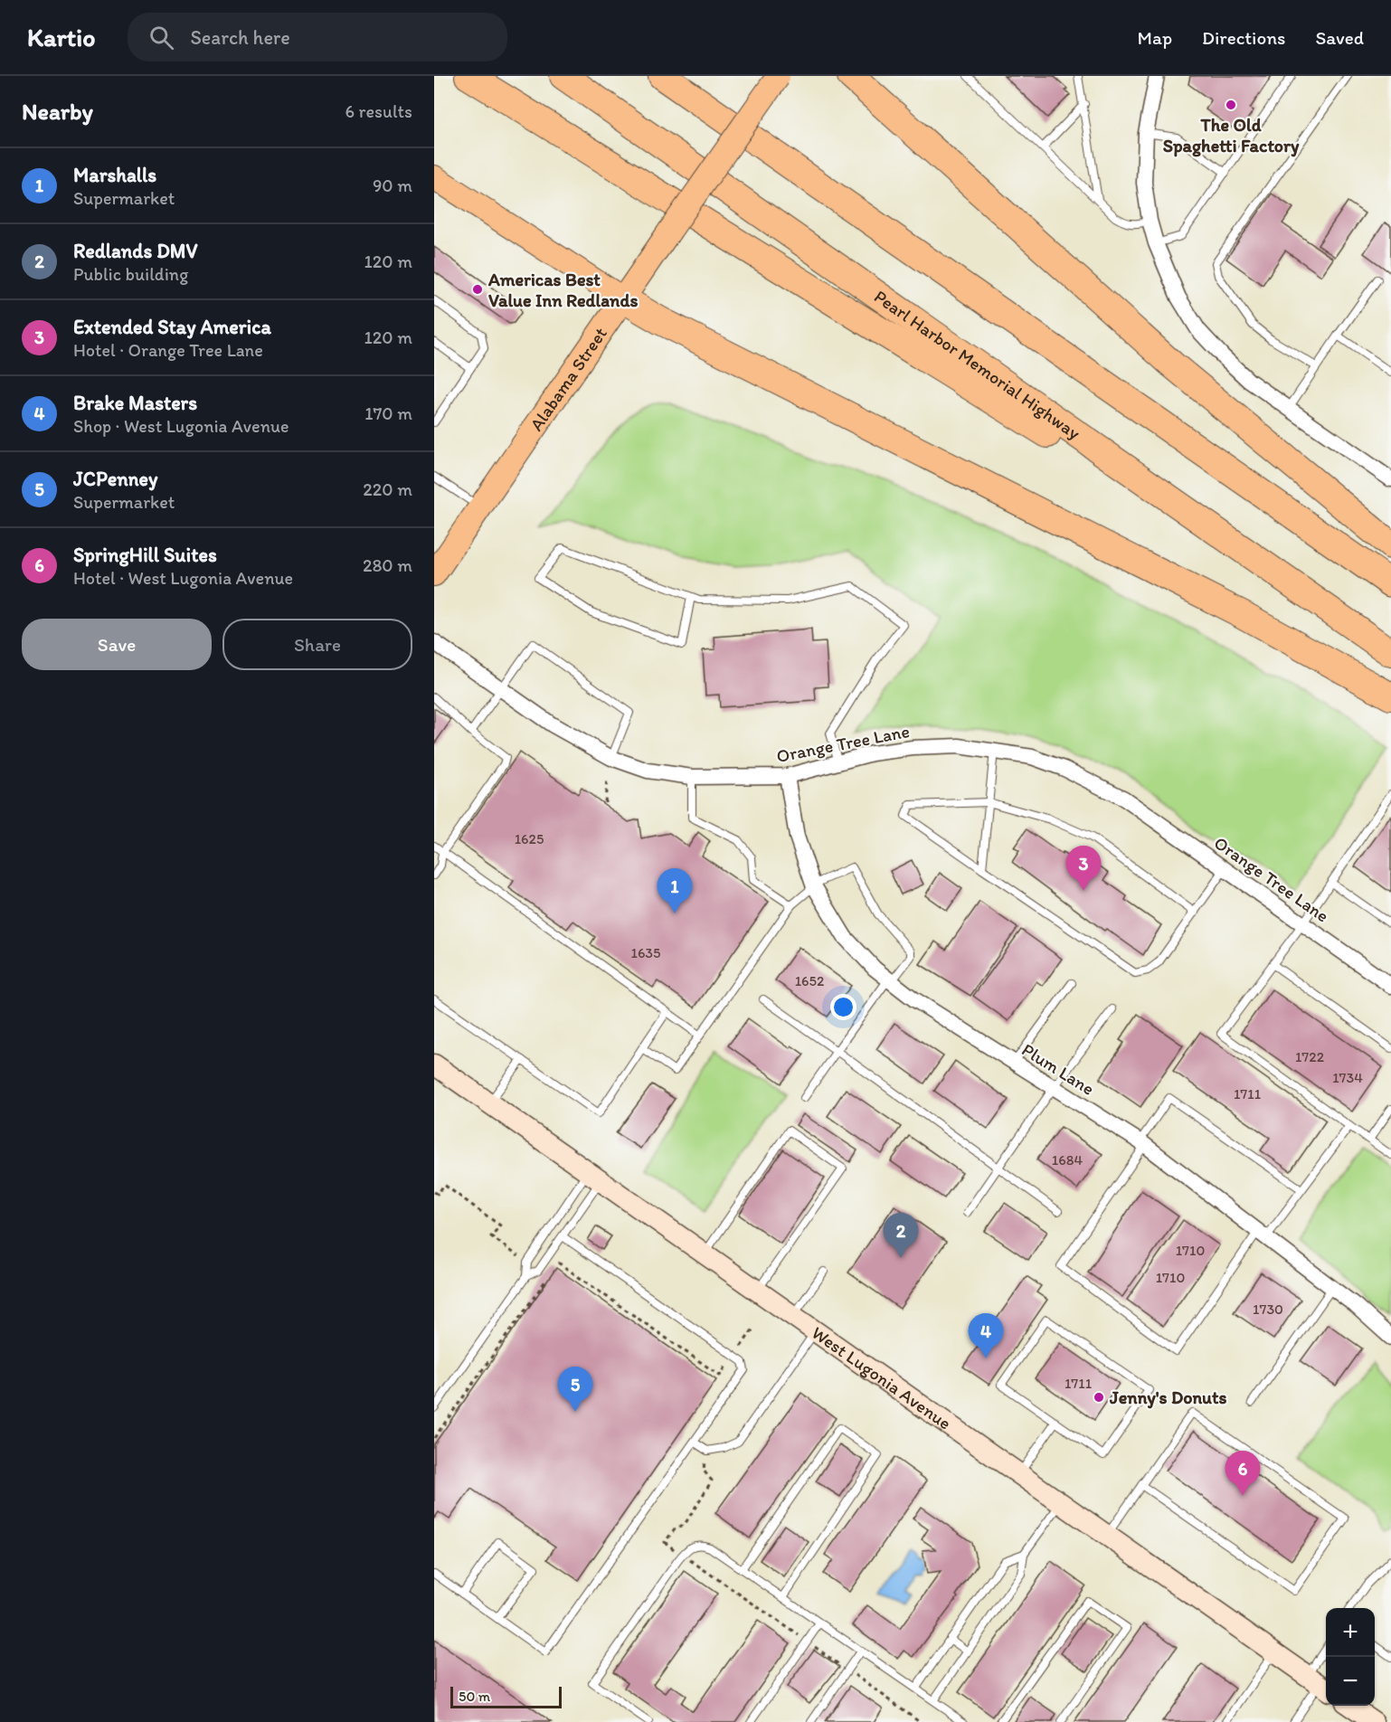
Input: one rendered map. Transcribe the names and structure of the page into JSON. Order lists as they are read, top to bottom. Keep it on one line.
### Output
{"streets":{"highway":["Pearl Harbor Memorial Highway"],"main road":["Alabama Street"],"street":["Orange Tree Lane","Plum Lane","West Lugonia Avenue"]},"crossings":[["Orange Tree Lane","Plum Lane"]],"places":["The Old Spaghetti Factory","Americas Best Value Inn Redlands","Jenny's Donuts"],"house_numbers":["1625","1635","1652","1722","1734","1711","1684","1710","1710","1730","1711"],"scale_bar":"50 m","page":{"header":"Kartio","search":"Search here","nav":["Map","Directions","Saved"],"heading":["Nearby","6 results"],"list":[{"mark":"1","name":"Marshalls","note":"Supermarket","value":"90 m"},{"mark":"2","name":"Redlands DMV","note":"Public building","value":"120 m"},{"mark":"3","name":"Extended Stay America","note":"Hotel · Orange Tree Lane","value":"120 m"},{"mark":"4","name":"Brake Masters","note":"Shop · West Lugonia Avenue","value":"170 m"},{"mark":"5","name":"JCPenney","note":"Supermarket","value":"220 m"},{"mark":"6","name":"SpringHill Suites","note":"Hotel · West Lugonia Avenue","value":"280 m"}],"buttons":["Save","Share"],"pins":["3","1","2","4","5","6"],"map_buttons":["+","−"],"scale":"50 m"}}
